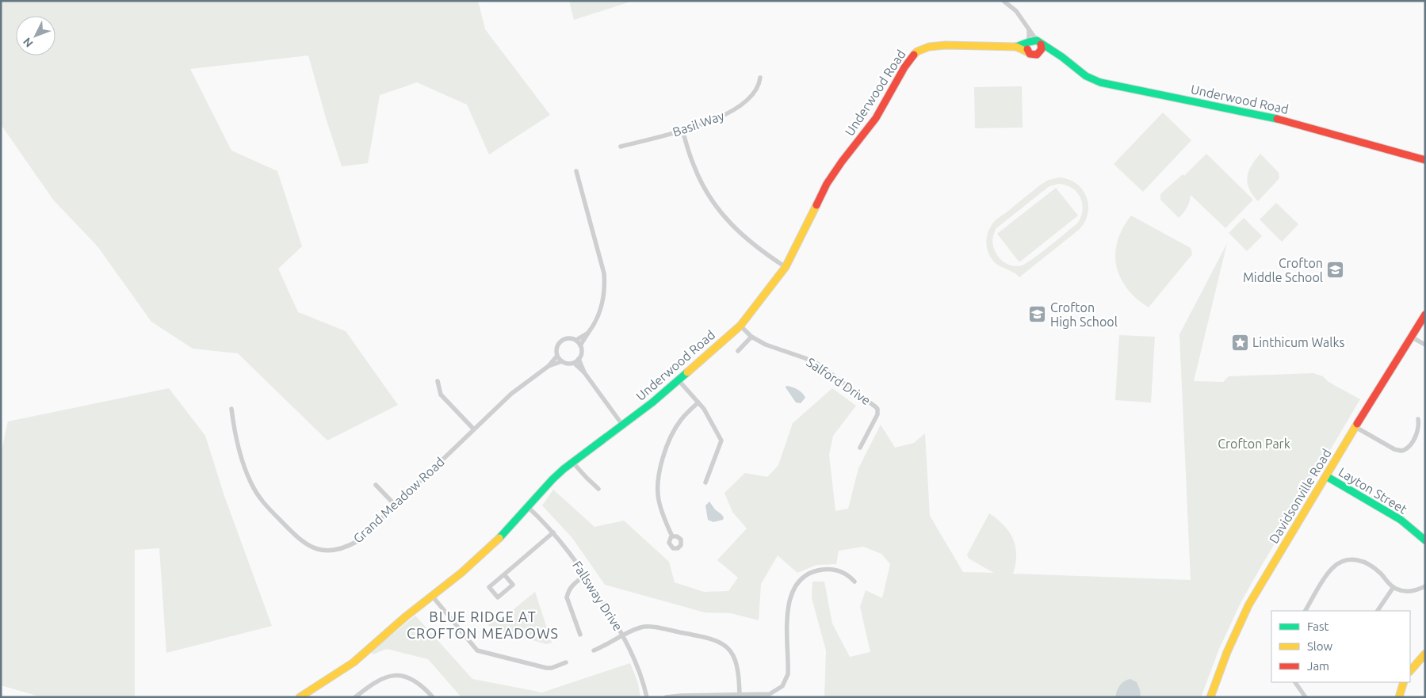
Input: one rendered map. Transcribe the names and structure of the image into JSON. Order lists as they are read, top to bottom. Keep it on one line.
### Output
{"streets":{"street":["Underwood Road","Basil Way","Salford Drive","Layton Street","Davidsonville Road","Grand Meadow Road","Fallsway Drive"]},"crossings":[["Underwood Road","Salford Drive"],["Underwood Road","Fallsway Drive"],["Layton Street","Davidsonville Road"]],"districts":["BLUE RIDGE AT CROFTON MEADOWS"],"parks":["Crofton Park"],"places":{"school or university":["Crofton Middle School","Crofton High School"],"place":["Linthicum Walks"]},"legend":["Fast","Slow","Jam"],"north":"bottom left"}
